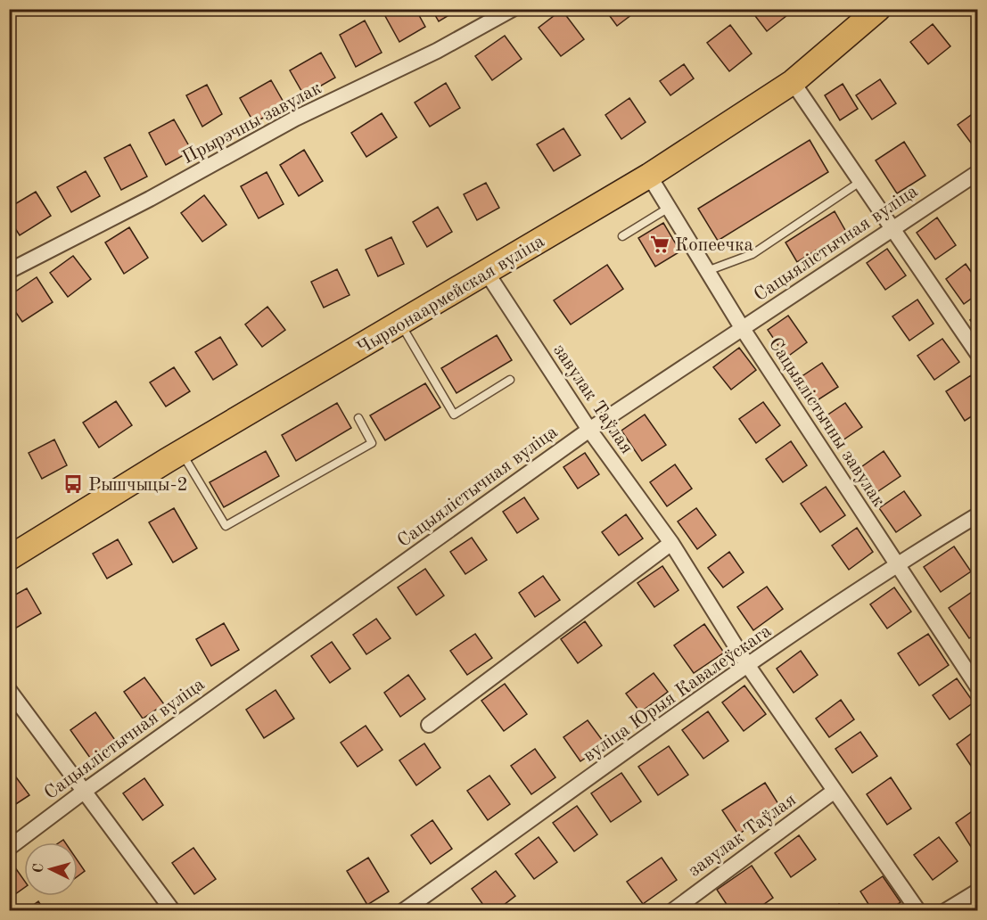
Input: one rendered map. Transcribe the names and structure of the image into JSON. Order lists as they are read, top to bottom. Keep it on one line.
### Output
{"streets":{"highway":["Чырвонаармейская вуліца"],"street":["Прырэчны завулак","Сацыялістычная вуліца","завулак Таўлая","Сацыялістычны завулак","вуліца Юрыя Кавалеўскага"]},"crossings":[["Сацыялістычная вуліца","завулак Таўлая"],["Сацыялістычная вуліца","Сацыялістычны завулак"],["Чырвонаармейская вуліца","завулак Таўлая"],["Чырвонаармейская вуліца","Сацыялістычны завулак"],["завулак Таўлая","вуліца Юрыя Кавалеўскага"],["Сацыялістычны завулак","вуліца Юрыя Кавалеўскага"]],"places":{"supermarket":["Копеечка"],"bus stop":["Рышчыцы-2"]},"north":"left"}
